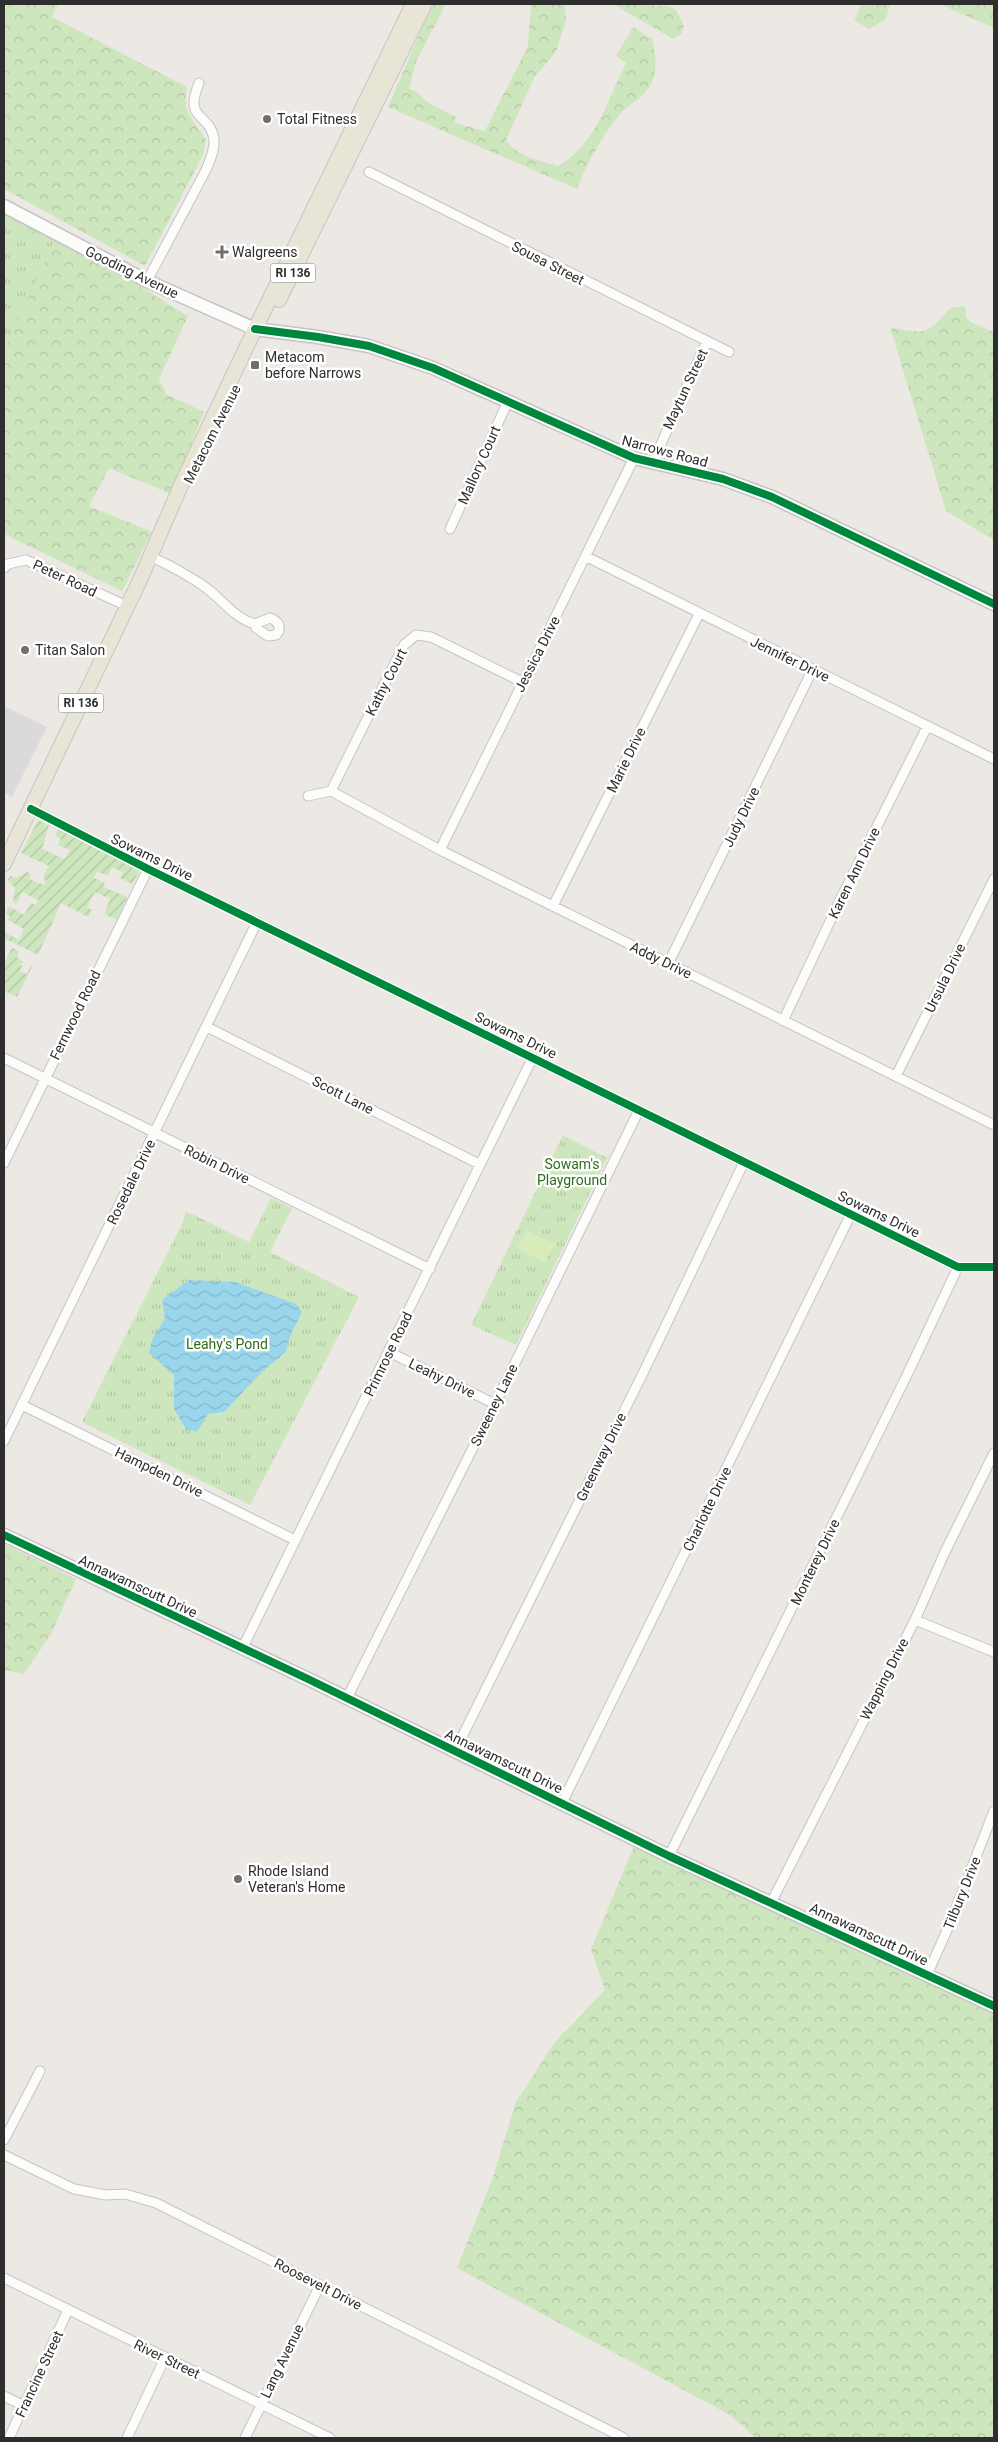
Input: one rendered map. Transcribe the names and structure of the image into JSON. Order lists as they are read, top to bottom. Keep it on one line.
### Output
{"streets":{"main road":["RI 136","Metacom Avenue"],"street":["Sousa Street","Gooding Avenue","Maytun Street","Narrows Road","Mallory Court","Peter Road","Jessica Drive","Jennifer Drive","Kathy Court","Marie Drive","Judy Drive","Sowams Drive","Karen Ann Drive","Addy Drive","Ursula Drive","Fernwood Road","Scott Lane","Robin Drive","Rosedale Drive","Primrose Road","Leahy Drive","Sweeney Lane","Greenway Drive","Hampden Drive","Charlotte Drive","Monterey Drive","Annawamscutt Drive","Wapping Drive","Tilbury Drive","Roosevelt Drive","River Street","Lang Avenue","Francine Street"]},"crossings":[["Sousa Street","Maytun Street"],["Gooding Avenue","Metacom Avenue"],["Gooding Avenue","Narrows Road"],["Maytun Street","Narrows Road"],["Metacom Avenue","Narrows Road"],["Metacom Avenue","Peter Road"],["Metacom Avenue","Sowams Drive"],["Narrows Road","Mallory Court"],["Narrows Road","Jessica Drive"],["Jessica Drive","Jennifer Drive"],["Jessica Drive","Kathy Court"],["Jessica Drive","Addy Drive"],["Jennifer Drive","Marie Drive"],["Jennifer Drive","Judy Drive"],["Jennifer Drive","Karen Ann Drive"],["Kathy Court","Addy Drive"],["Marie Drive","Addy Drive"],["Judy Drive","Addy Drive"],["Sowams Drive","Fernwood Road"],["Sowams Drive","Rosedale Drive"],["Sowams Drive","Primrose Road"],["Sowams Drive","Sweeney Lane"],["Sowams Drive","Greenway Drive"],["Sowams Drive","Charlotte Drive"],["Sowams Drive","Monterey Drive"],["Karen Ann Drive","Addy Drive"],["Addy Drive","Ursula Drive"],["Fernwood Road","Robin Drive"],["Scott Lane","Rosedale Drive"],["Scott Lane","Primrose Road"],["Robin Drive","Rosedale Drive"],["Robin Drive","Primrose Road"],["Rosedale Drive","Hampden Drive"],["Primrose Road","Leahy Drive"],["Primrose Road","Hampden Drive"],["Primrose Road","Annawamscutt Drive"],["Leahy Drive","Sweeney Lane"],["Sweeney Lane","Annawamscutt Drive"],["Greenway Drive","Annawamscutt Drive"],["Charlotte Drive","Annawamscutt Drive"],["Monterey Drive","Annawamscutt Drive"],["Annawamscutt Drive","Wapping Drive"],["Annawamscutt Drive","Tilbury Drive"],["Roosevelt Drive","Lang Avenue"],["River Street","Lang Avenue"],["River Street","Francine Street"]],"parks":["Sowam's Playground","Leahy's Pond"],"places":{"other":["Total Fitness","Titan Salon","Rhode Island Veteran's Home"],"health":["Walgreens"],"transit":["Metacom before Narrows"]}}
